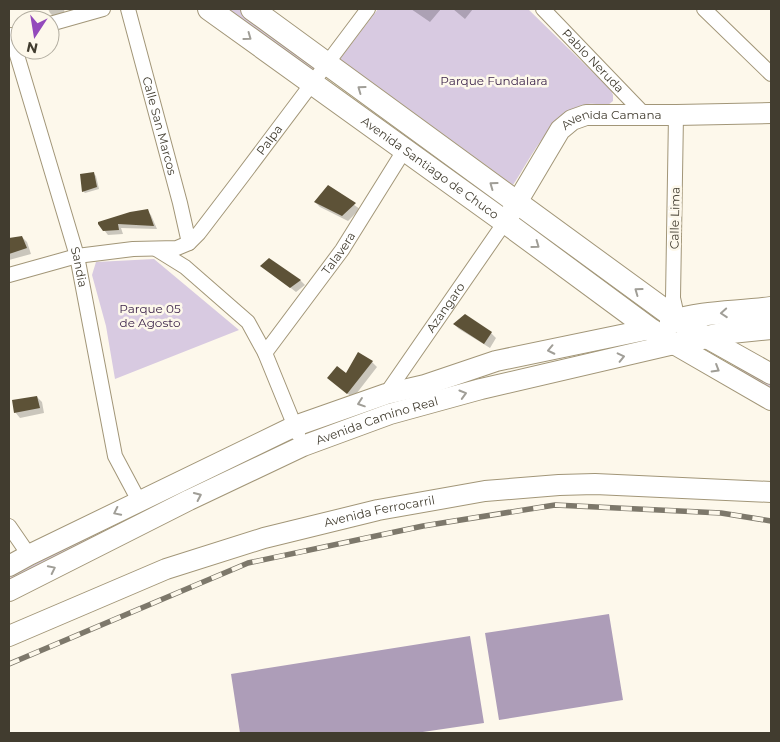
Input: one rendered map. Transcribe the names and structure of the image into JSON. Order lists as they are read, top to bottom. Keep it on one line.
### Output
{"streets":{"main road":["Avenida Camana","Avenida Santiago de Chuco","Avenida Camino Real","Avenida Ferrocarril"],"street":["Pablo Neruda","Calle San Marcos","Palpa","Calle Lima","Talavera","Sandia","Azangaro"]},"crossings":[["Pablo Neruda","Avenida Camana"],["Avenida Camana","Avenida Santiago de Chuco"],["Avenida Camana","Calle Lima"],["Avenida Camana","Azangaro"],["Calle San Marcos","Palpa"],["Palpa","Avenida Santiago de Chuco"],["Avenida Santiago de Chuco","Calle Lima"],["Avenida Santiago de Chuco","Talavera"],["Avenida Santiago de Chuco","Azangaro"],["Avenida Santiago de Chuco","Avenida Camino Real"],["Calle Lima","Avenida Camino Real"],["Sandia","Avenida Camino Real"],["Azangaro","Avenida Camino Real"]],"parks":["Parque Fundalara","Parque 05 de Agosto"],"north":"bottom"}
